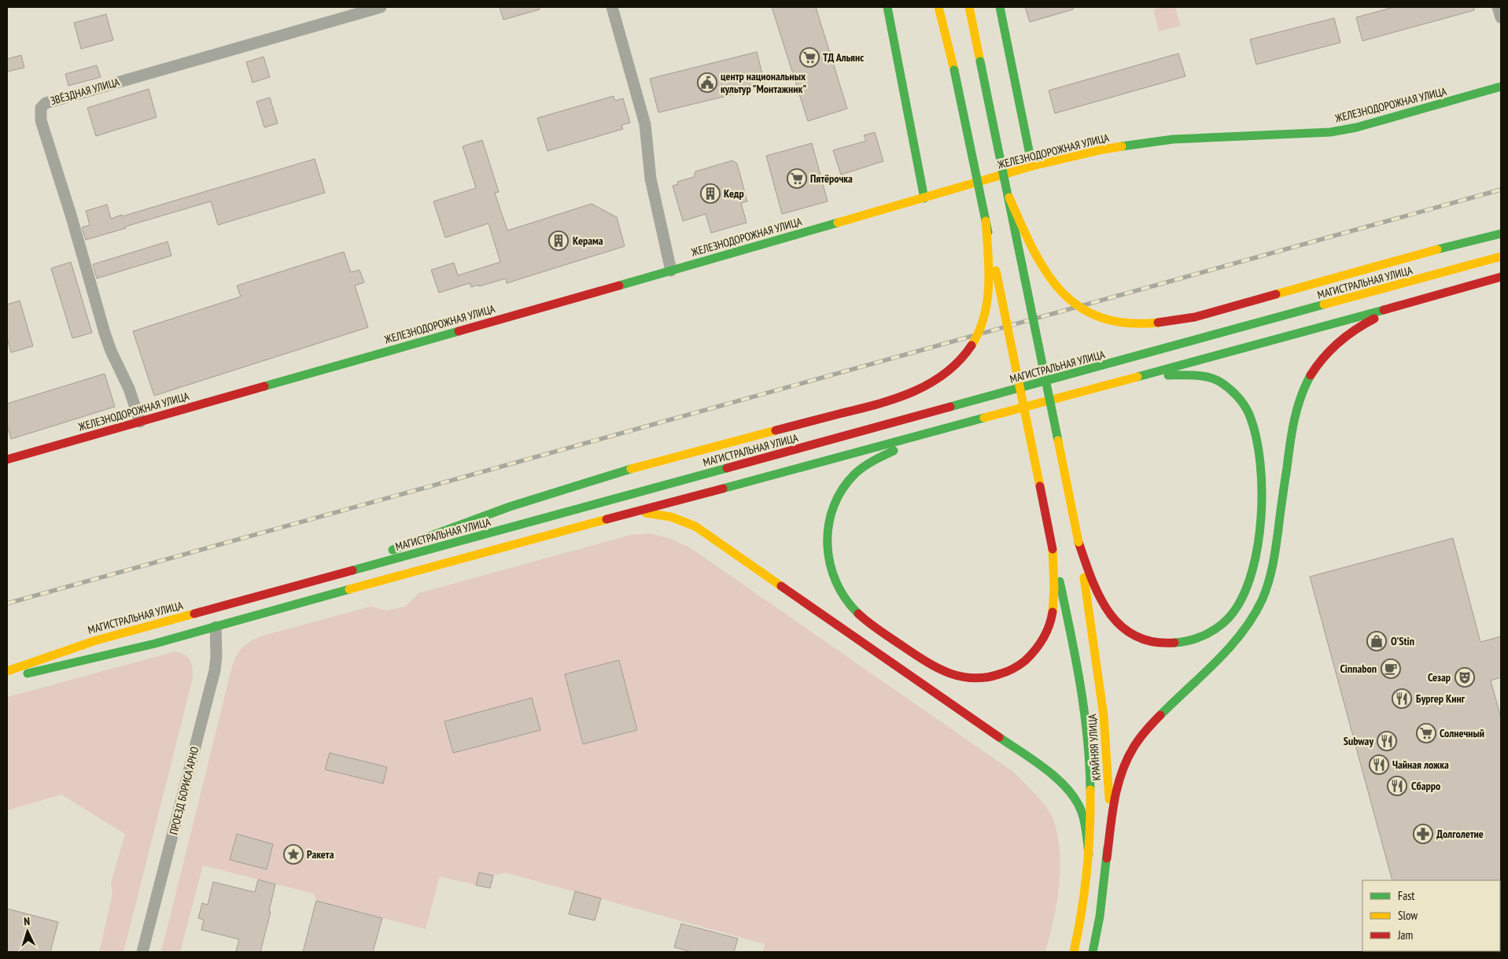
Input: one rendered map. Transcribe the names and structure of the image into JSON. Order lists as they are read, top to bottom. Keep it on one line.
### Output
{"streets":{"main road":["ЖЕЛЕЗНОДОРОЖНАЯ УЛИЦА","МАГИСТРАЛЬНАЯ УЛИЦА","КРАЙНЯЯ УЛИЦА"],"street":["ЗВЁЗДНАЯ УЛИЦА","ПРОЕЗД БОРИСА АРНО"]},"crossings":[["ЗВЁЗДНАЯ УЛИЦА","ЖЕЛЕЗНОДОРОЖНАЯ УЛИЦА"]],"places":{"supermarket":["ТД Альянс","Пятёрочка","Солнечный"],"public building":["центр национальных культур \"Монтажник\""],"building":["Кедр","Керама"],"shop":["O'Stin"],"cafe":["Cinnabon"],"theatre":["Сезар"],"restaurant":["Бургер Кинг","Subway","Чайная ложка","Сбарро"],"pharmacy":["Долголетие"],"place":["Ракета"]},"legend":["Fast","Slow","Jam"],"north":"top"}
